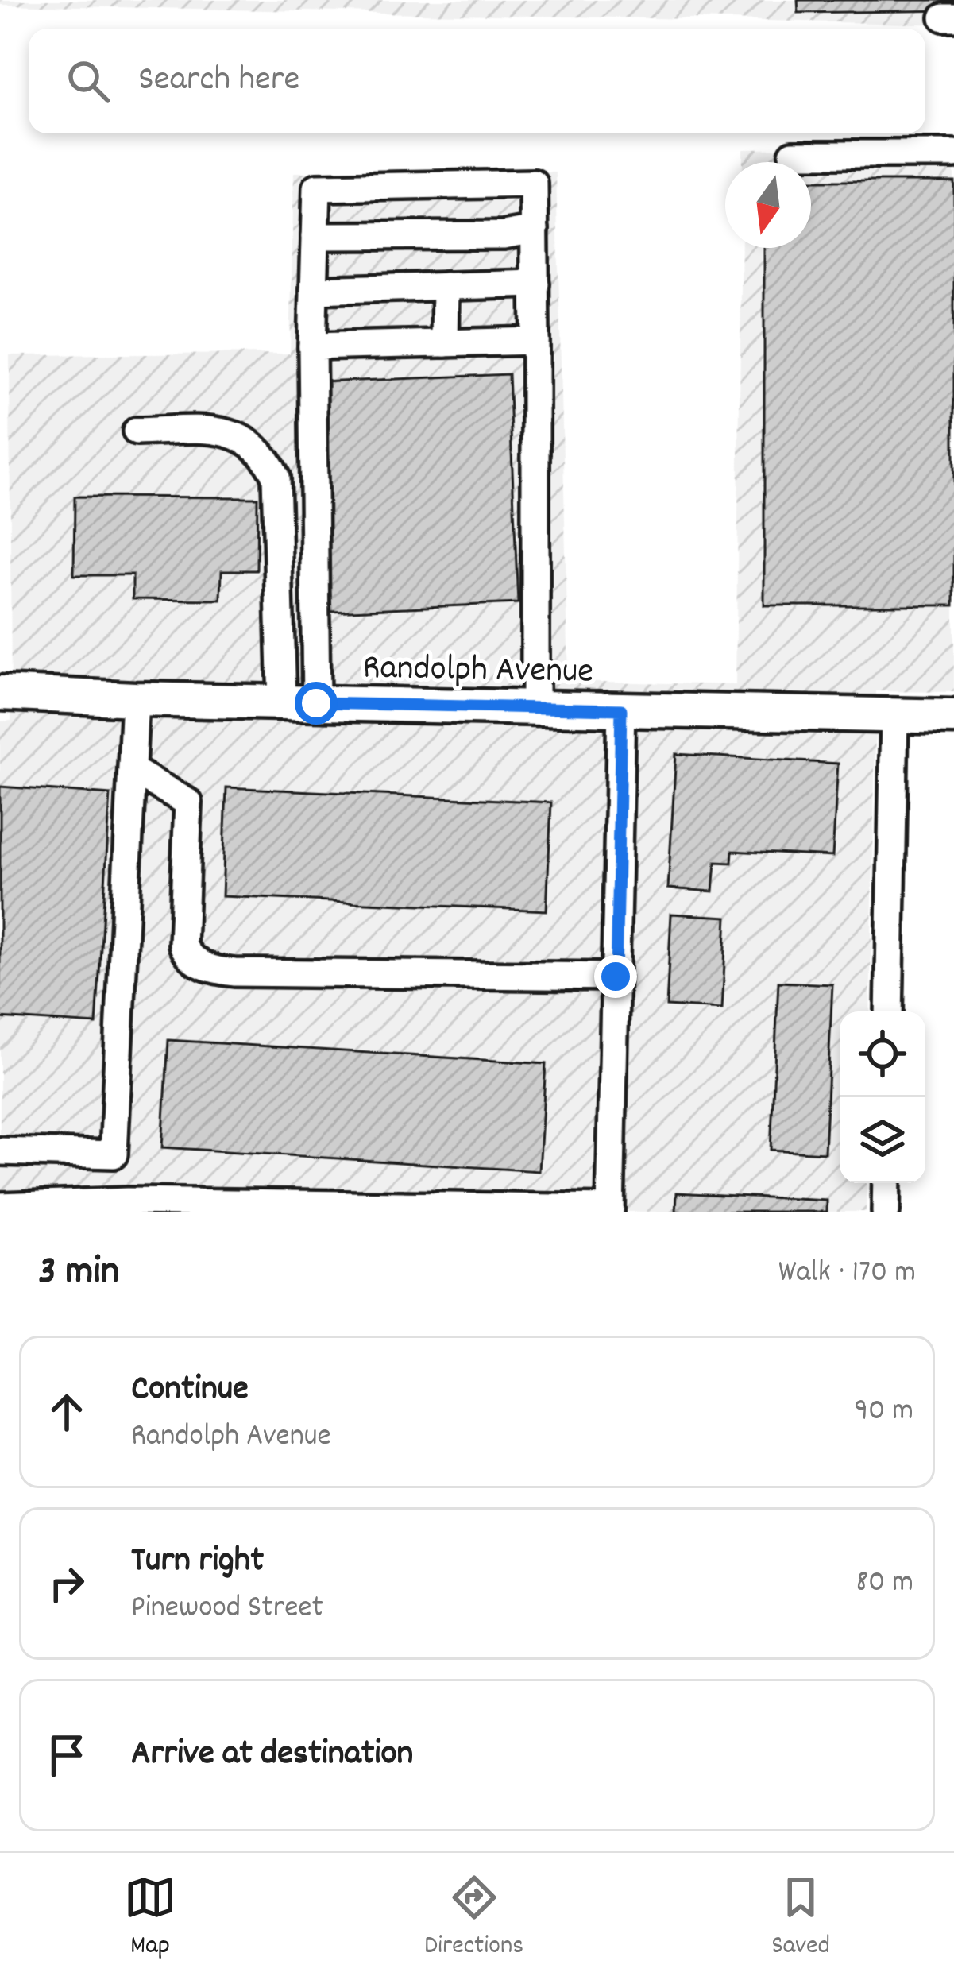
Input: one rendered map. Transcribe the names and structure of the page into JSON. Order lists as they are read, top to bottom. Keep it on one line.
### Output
{"streets":{"main road":["Randolph Avenue"]},"north":"bottom","page":{"search":"Search here","heading":["3 min","Walk · 170 m"],"list":[["Continue","Randolph Avenue","90 m"],["Turn right","Pinewood Street","80 m"],"Arrive at destination"],"nav":["Map","Directions","Saved"]}}
